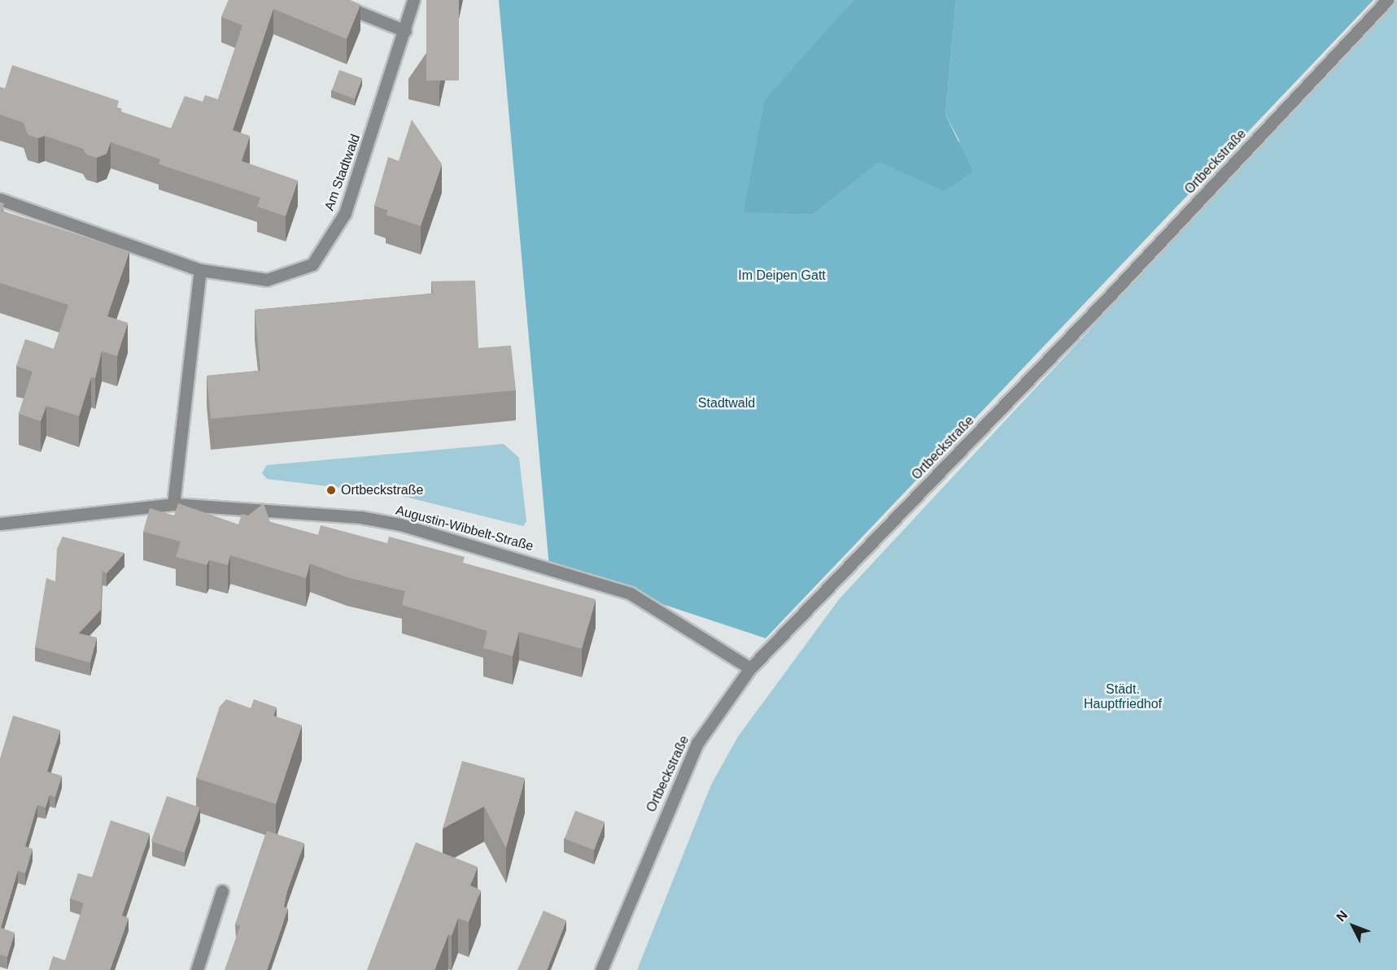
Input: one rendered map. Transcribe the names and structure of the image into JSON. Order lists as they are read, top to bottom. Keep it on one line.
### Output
{"streets":{"street":["Ortbeckstraße","Am Stadtwald","Augustin-Wibbelt-Straße"]},"crossings":[["Ortbeckstraße","Augustin-Wibbelt-Straße"]],"parks":["Im Deipen Gatt","Stadtwald","Städt. Hauptfriedhof"],"places":["Ortbeckstraße"],"north":"top left"}
